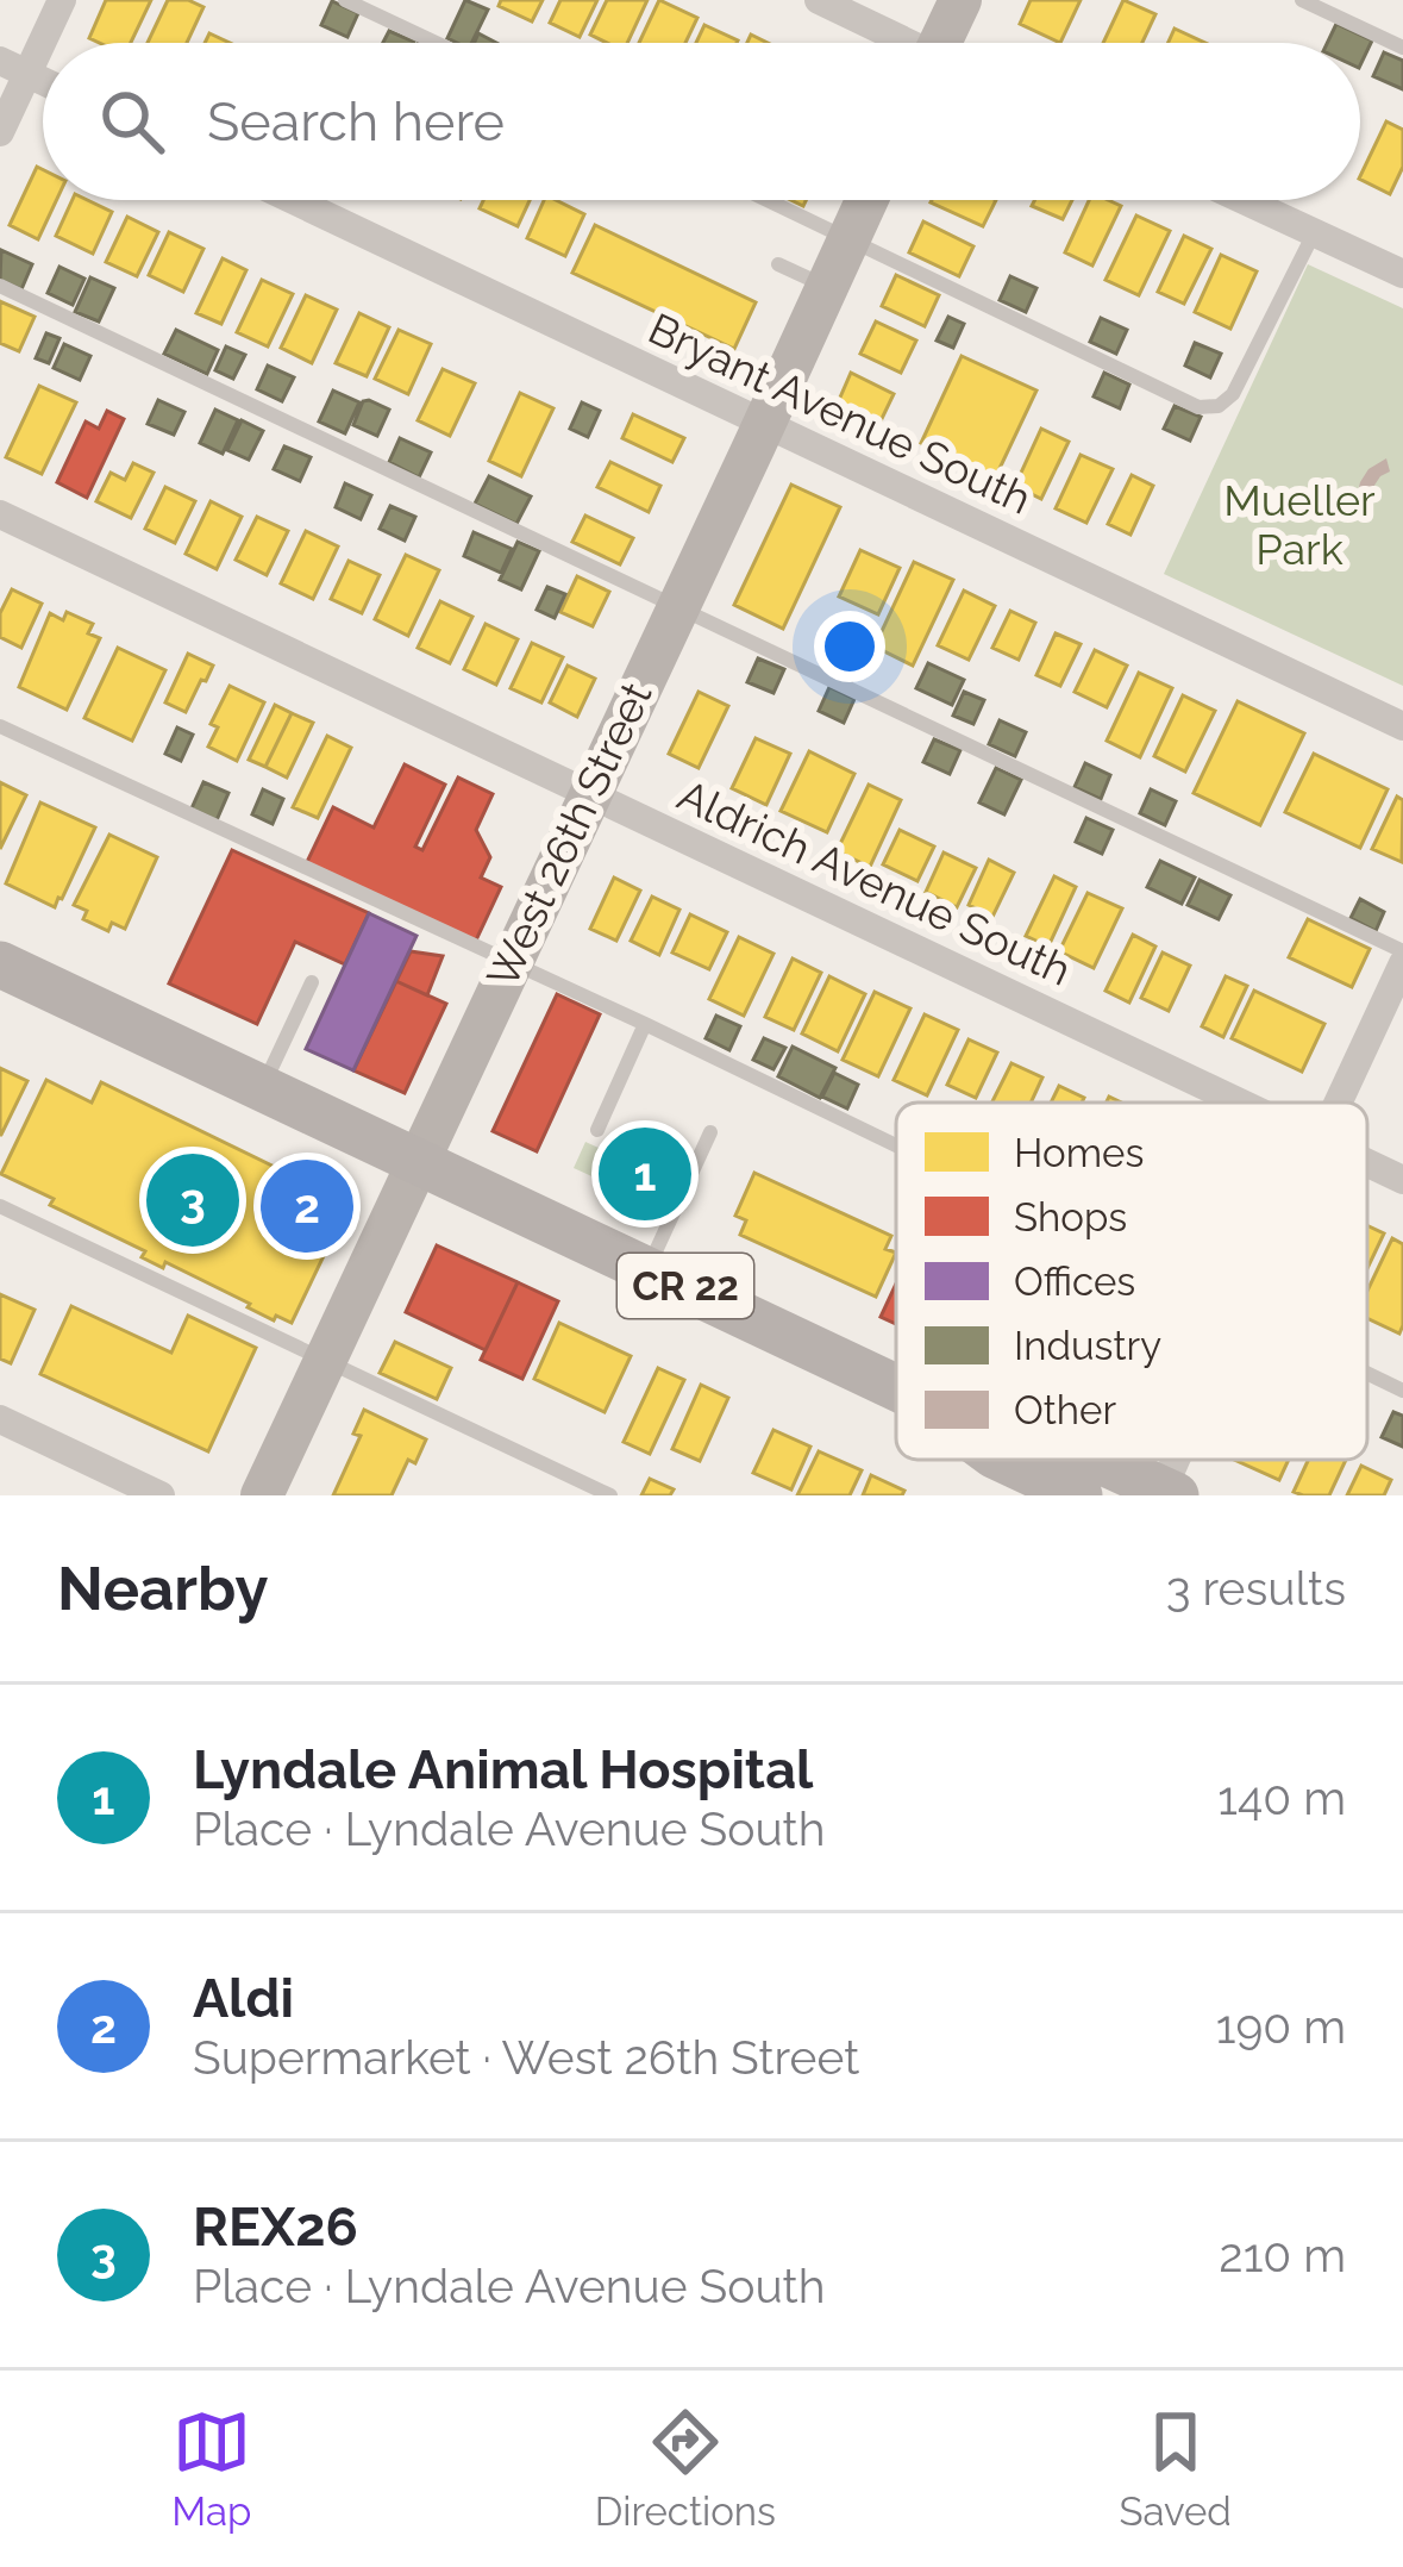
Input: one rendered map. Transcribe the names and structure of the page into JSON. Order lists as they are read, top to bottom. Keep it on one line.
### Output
{"streets":{"main road":["CR 22"],"street":["Bryant Avenue South","West 26th Street","Aldrich Avenue South"]},"crossings":[["Bryant Avenue South","West 26th Street"],["West 26th Street","Aldrich Avenue South"],["West 26th Street","CR 22"]],"parks":["Mueller Park"],"legend":["Homes","Shops","Offices","Industry","Other"],"page":{"search":"Search here","pins":["1","3","2"],"heading":["Nearby","3 results"],"list":[{"mark":"1","name":"Lyndale Animal Hospital","note":"Place · Lyndale Avenue South","value":"140 m"},{"mark":"2","name":"Aldi","note":"Supermarket · West 26th Street","value":"190 m"},{"mark":"3","name":"REX26","note":"Place · Lyndale Avenue South","value":"210 m"}],"nav":["Map","Directions","Saved"]}}
